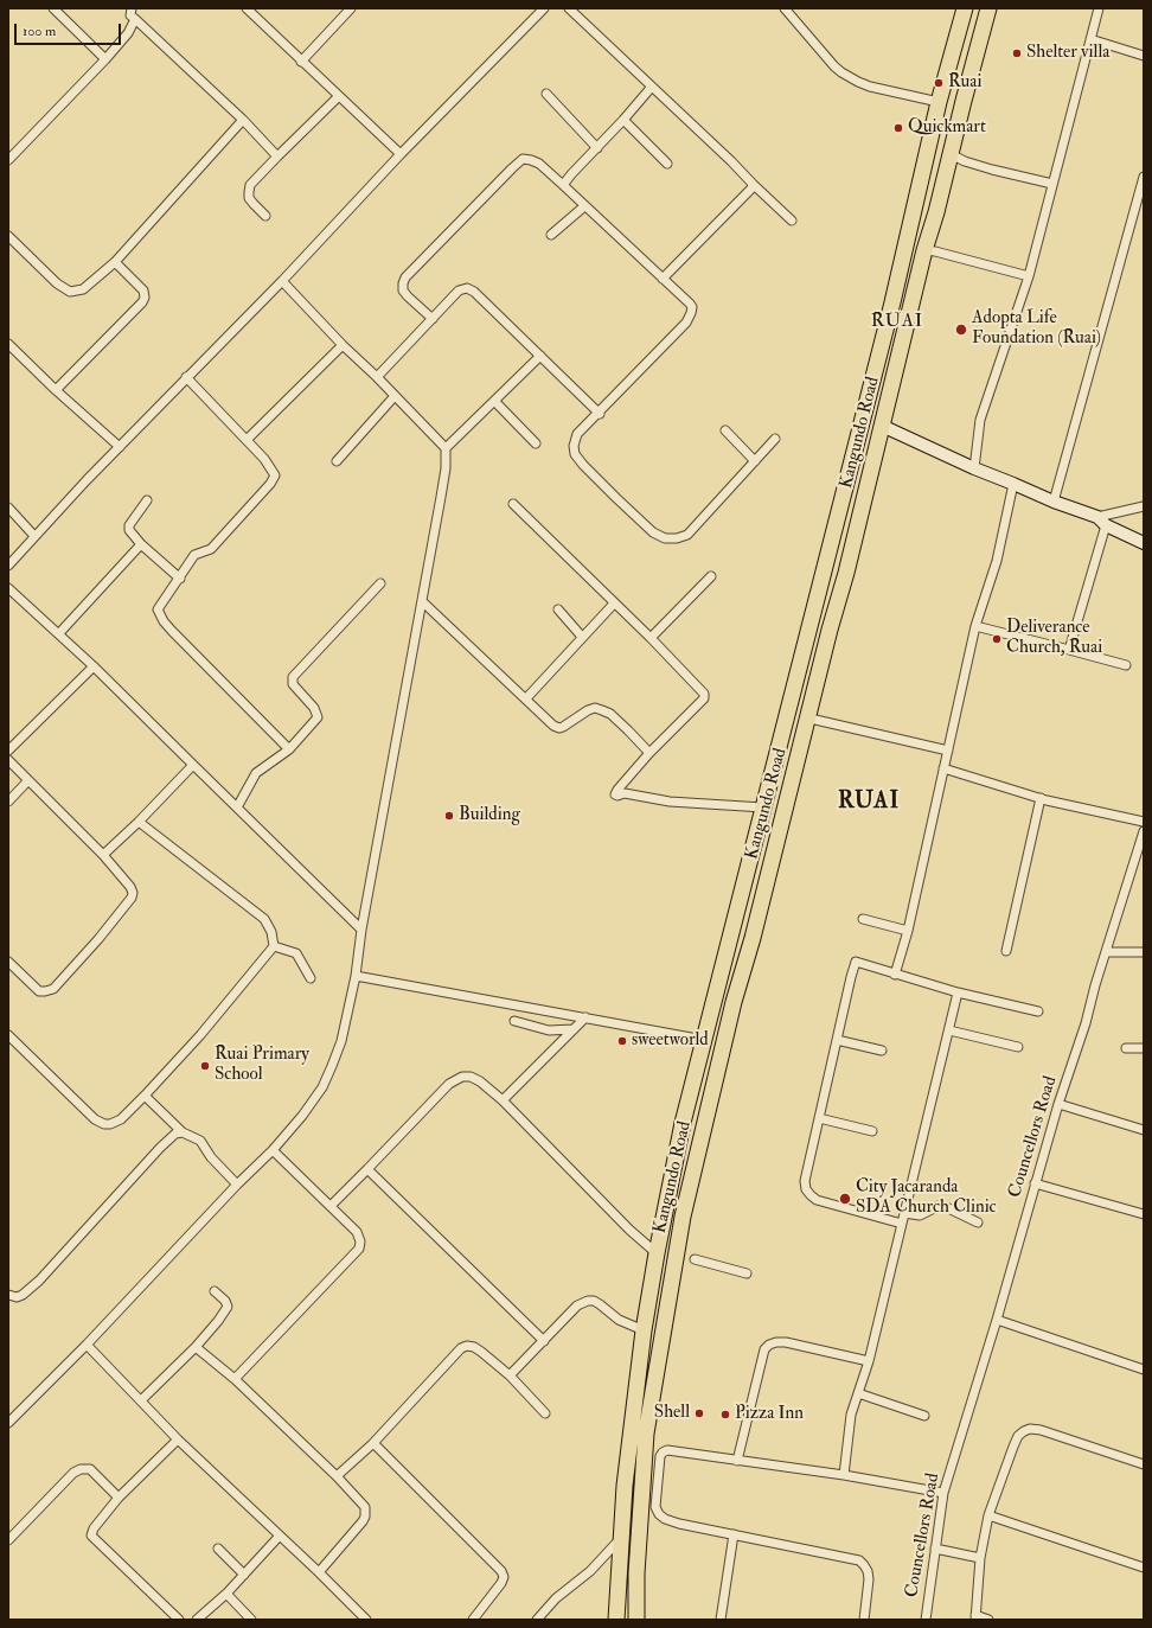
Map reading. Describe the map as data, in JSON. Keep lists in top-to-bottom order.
{
  "streets": {
    "highway": ["Kangundo Road"],
    "street": ["Councellors Road"]
  },
  "districts": ["RUAI", "RUAI"],
  "places": [
    "Shelter villa",
    "Ruai",
    "Quickmart",
    "Adopta Life Foundation (Ruai)",
    "Deliverance Church, Ruai",
    "Building",
    "sweetworld",
    "Ruai Primary School",
    "City Jacaranda SDA Church Clinic",
    "Shell",
    "Pizza Inn"
  ],
  "scale_bar": "100 m"
}
